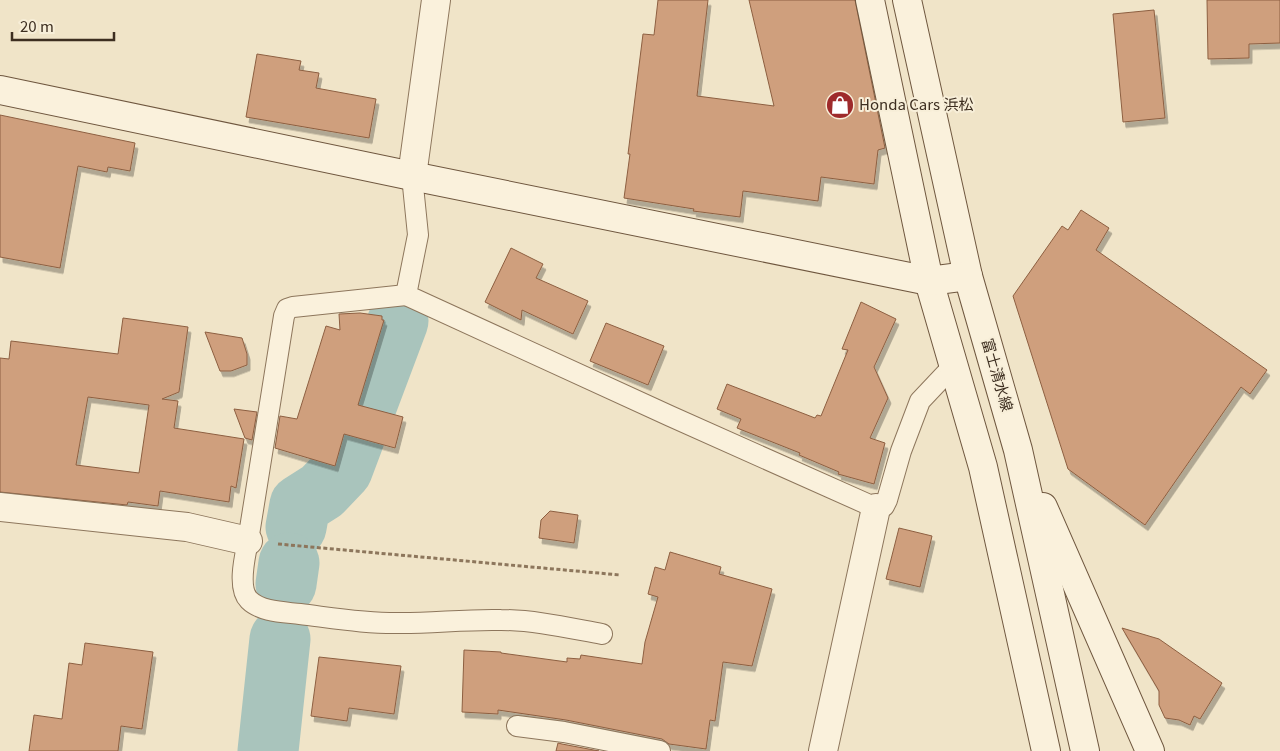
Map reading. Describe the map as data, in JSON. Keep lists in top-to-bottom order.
{
  "streets": {
    "street": ["富士清水線"]
  },
  "places": {
    "shop": ["Honda Cars 浜松"]
  },
  "scale_bar": "20 m"
}
